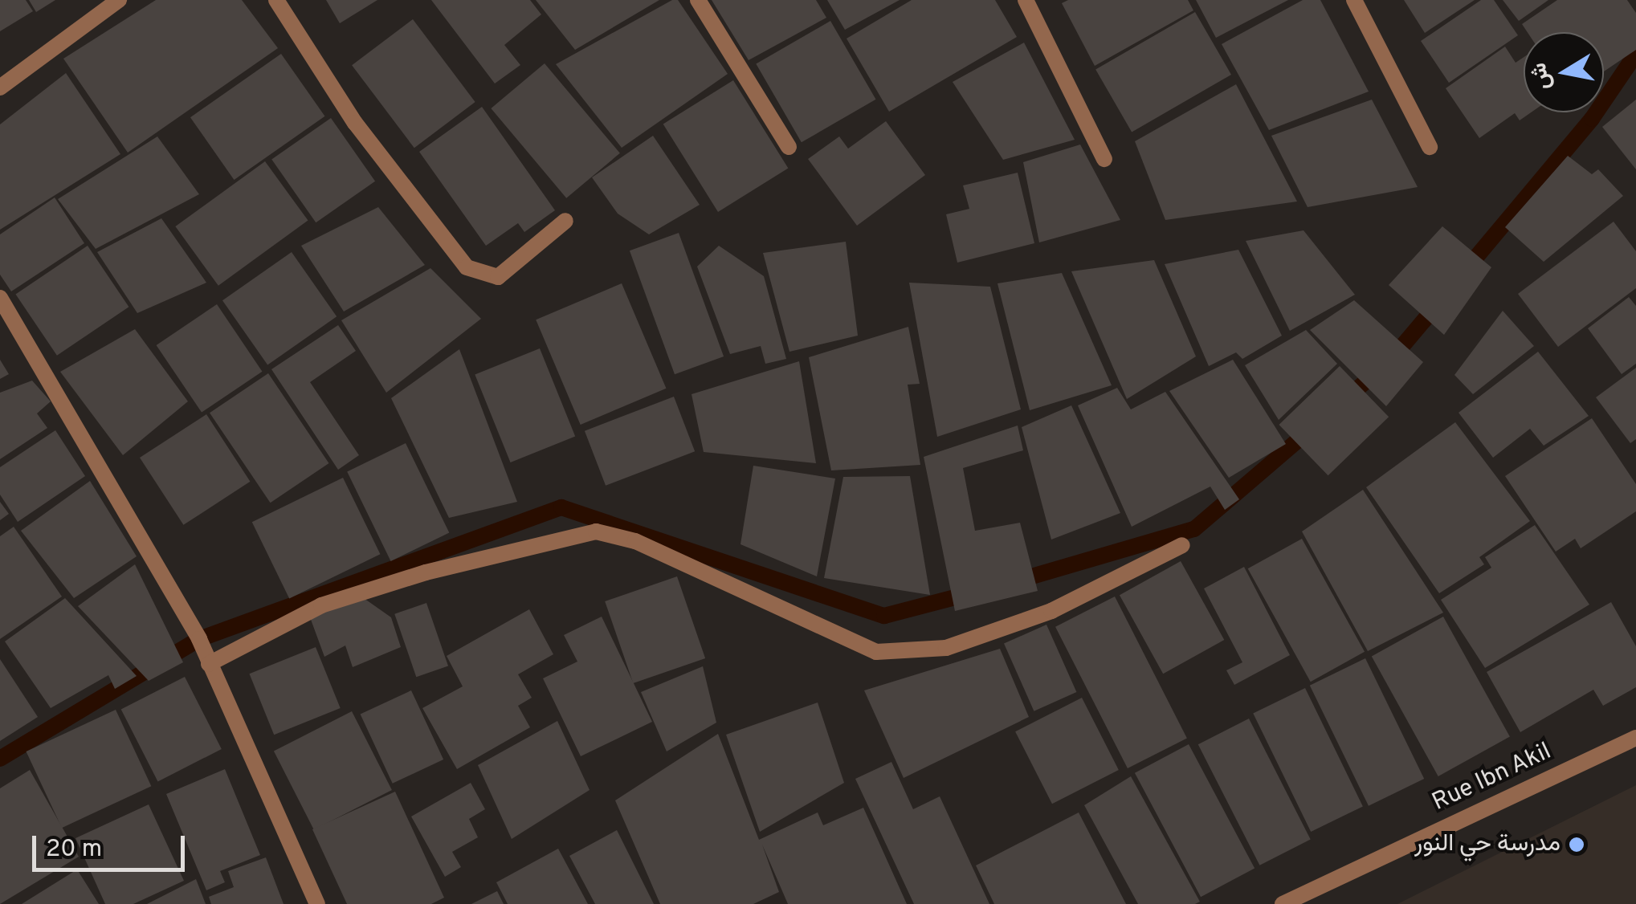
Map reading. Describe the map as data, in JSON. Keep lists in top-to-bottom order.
{
  "streets": {
    "street": ["Rue Ibn Akil"]
  },
  "places": ["مدرسة حي النور"],
  "scale_bar": "20 m",
  "north": "left"
}
